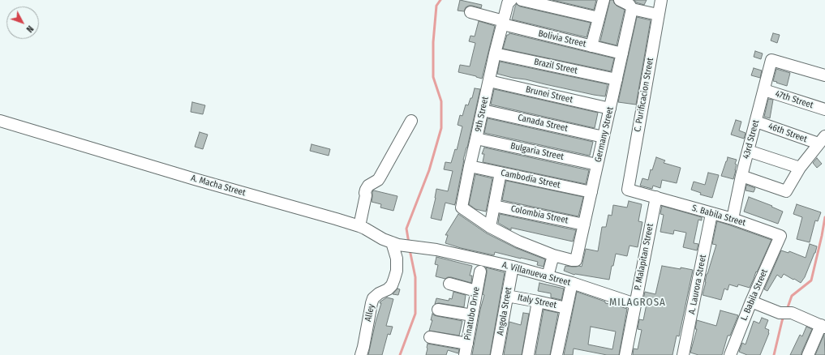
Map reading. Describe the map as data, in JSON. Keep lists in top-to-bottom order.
{
  "streets": {
    "street": [
      "Bolivia Street",
      "Brazil Street",
      "Brunei Street",
      "C. Purificacion Street",
      "47th Street",
      "9th Street",
      "Canada Street",
      "46th Street",
      "Germany Street",
      "43rd Street",
      "Bulgaria Street",
      "Cambodia Street",
      "A. Macha Street",
      "Colombia Street",
      "S. Babila Street",
      "P. Malapitan Street",
      "A. Villanueva Street",
      "A. Laurora Street",
      "L. Babila Street",
      "Italy Street",
      "Angola Street",
      "Alley",
      "Pinatubo Drive"
    ]
  },
  "crossings": [
    ["Bolivia Street", "9th Street"],
    ["Bolivia Street", "Germany Street"],
    ["Brazil Street", "9th Street"],
    ["Brazil Street", "Germany Street"],
    ["Brunei Street", "9th Street"],
    ["Brunei Street", "Germany Street"],
    ["C. Purificacion Street", "S. Babila Street"],
    ["47th Street", "43rd Street"],
    ["9th Street", "Canada Street"],
    ["9th Street", "Bulgaria Street"],
    ["9th Street", "Cambodia Street"],
    ["Canada Street", "Germany Street"],
    ["46th Street", "43rd Street"],
    ["Germany Street", "Bulgaria Street"],
    ["Germany Street", "Cambodia Street"],
    ["Germany Street", "Colombia Street"],
    ["43rd Street", "S. Babila Street"],
    ["A. Macha Street", "A. Villanueva Street"],
    ["A. Macha Street", "Alley"],
    ["S. Babila Street", "P. Malapitan Street"],
    ["S. Babila Street", "A. Laurora Street"],
    ["S. Babila Street", "L. Babila Street"],
    ["P. Malapitan Street", "A. Villanueva Street"],
    ["A. Villanueva Street", "Angola Street"],
    ["Italy Street", "Angola Street"]
  ],
  "districts": ["MILAGROSA"],
  "north": "bottom right"
}
